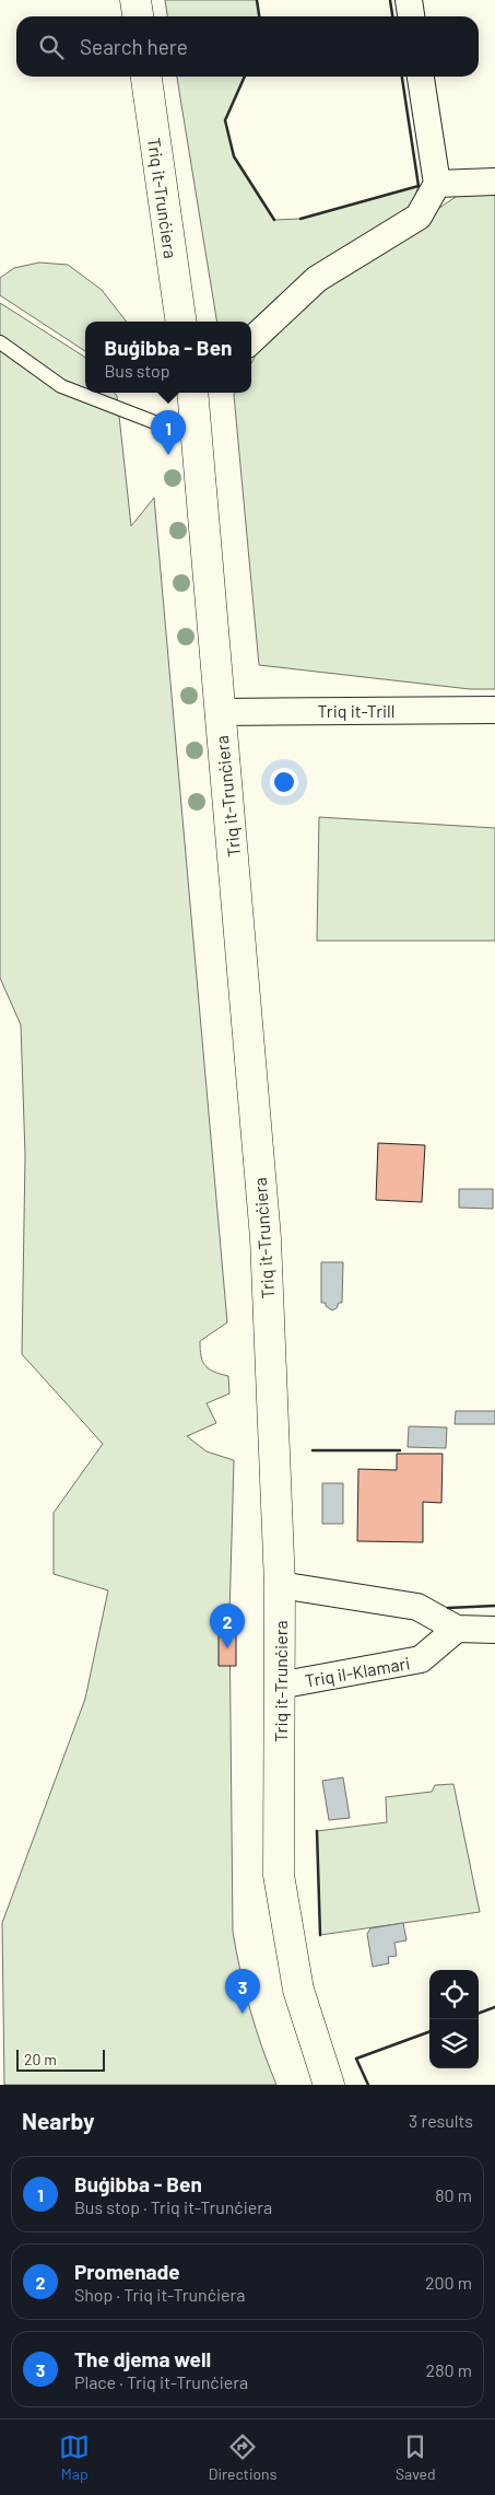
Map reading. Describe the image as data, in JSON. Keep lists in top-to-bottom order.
{
  "streets": {
    "street": ["Triq it-Trunċiera", "Triq it-Trill", "Triq il-Klamari"]
  },
  "crossings": [
    ["Triq it-Trunċiera", "Triq it-Trill"],
    ["Triq it-Trunċiera", "Triq il-Klamari"]
  ],
  "scale_bar": "20 m",
  "page": {
    "search": "Search here",
    "popup": ["Buġibba - Ben", "Bus stop"],
    "pins": ["1", "2", "3"],
    "scale": "20 m",
    "heading": ["Nearby", "3 results"],
    "list": [
      {
        "mark": "1",
        "name": "Buġibba - Ben",
        "note": "Bus stop · Triq it-Trunċiera",
        "value": "80 m"
      },
      {
        "mark": "2",
        "name": "Promenade",
        "note": "Shop · Triq it-Trunċiera",
        "value": "200 m"
      },
      {
        "mark": "3",
        "name": "The djema well",
        "note": "Place · Triq it-Trunċiera",
        "value": "280 m"
      }
    ],
    "nav": ["Map", "Directions", "Saved"]
  }
}
